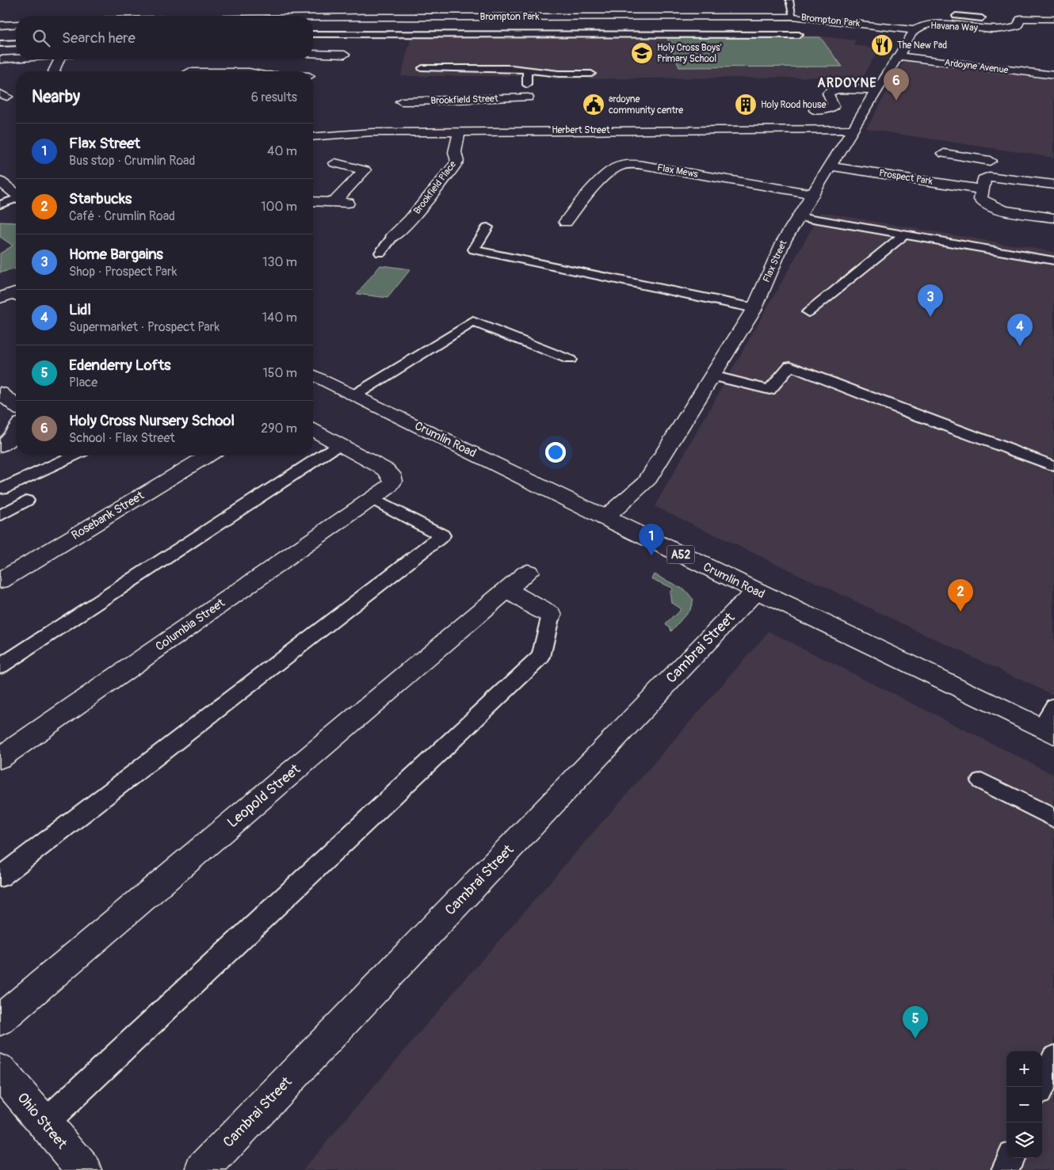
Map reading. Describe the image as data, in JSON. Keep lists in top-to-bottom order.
{
  "streets": {
    "street": [
      "Brompton Park",
      "Havana Way",
      "Ardoyne Avenue",
      "Brookfield Street",
      "Herbert Street",
      "Flax Mews",
      "Prospect Park",
      "Brookfield Place",
      "Flax Street",
      "Crumlin Road",
      "Rosebank Street",
      "A52",
      "Columbia Street",
      "Cambrai Street",
      "Leopold Street",
      "Ohio Street"
    ]
  },
  "crossings": [
    ["Brompton Park", "Havana Way"],
    ["Havana Way", "Ardoyne Avenue"],
    ["Havana Way", "Flax Street"],
    ["Ardoyne Avenue", "Flax Street"],
    ["Herbert Street", "Brookfield Place"],
    ["Herbert Street", "Flax Street"],
    ["Flax Mews", "Flax Street"],
    ["Prospect Park", "Flax Street"],
    ["Flax Street", "Crumlin Road"],
    ["Crumlin Road", "Cambrai Street"]
  ],
  "districts": ["ARDOYNE"],
  "places": {
    "restaurant": ["The New Pad"],
    "school or university": ["Holy Cross Boys' Primary School"],
    "public building": ["ardoyne community centre"],
    "building": ["Holy Rood house"]
  },
  "page": {
    "search": "Search here",
    "pins": [
      "6",
      "3",
      "4",
      "1",
      "2",
      "5"
    ],
    "heading": ["Nearby", "6 results"],
    "list": [
      {
        "mark": "1",
        "name": "Flax Street",
        "note": "Bus stop · Crumlin Road",
        "value": "40 m"
      },
      {
        "mark": "2",
        "name": "Starbucks",
        "note": "Café · Crumlin Road",
        "value": "100 m"
      },
      {
        "mark": "3",
        "name": "Home Bargains",
        "note": "Shop · Prospect Park",
        "value": "130 m"
      },
      {
        "mark": "4",
        "name": "Lidl",
        "note": "Supermarket · Prospect Park",
        "value": "140 m"
      },
      {
        "mark": "5",
        "name": "Edenderry Lofts",
        "note": "Place",
        "value": "150 m"
      },
      {
        "mark": "6",
        "name": "Holy Cross Nursery School",
        "note": "School · Flax Street",
        "value": "290 m"
      }
    ],
    "map_buttons": ["+", "−"]
  }
}
